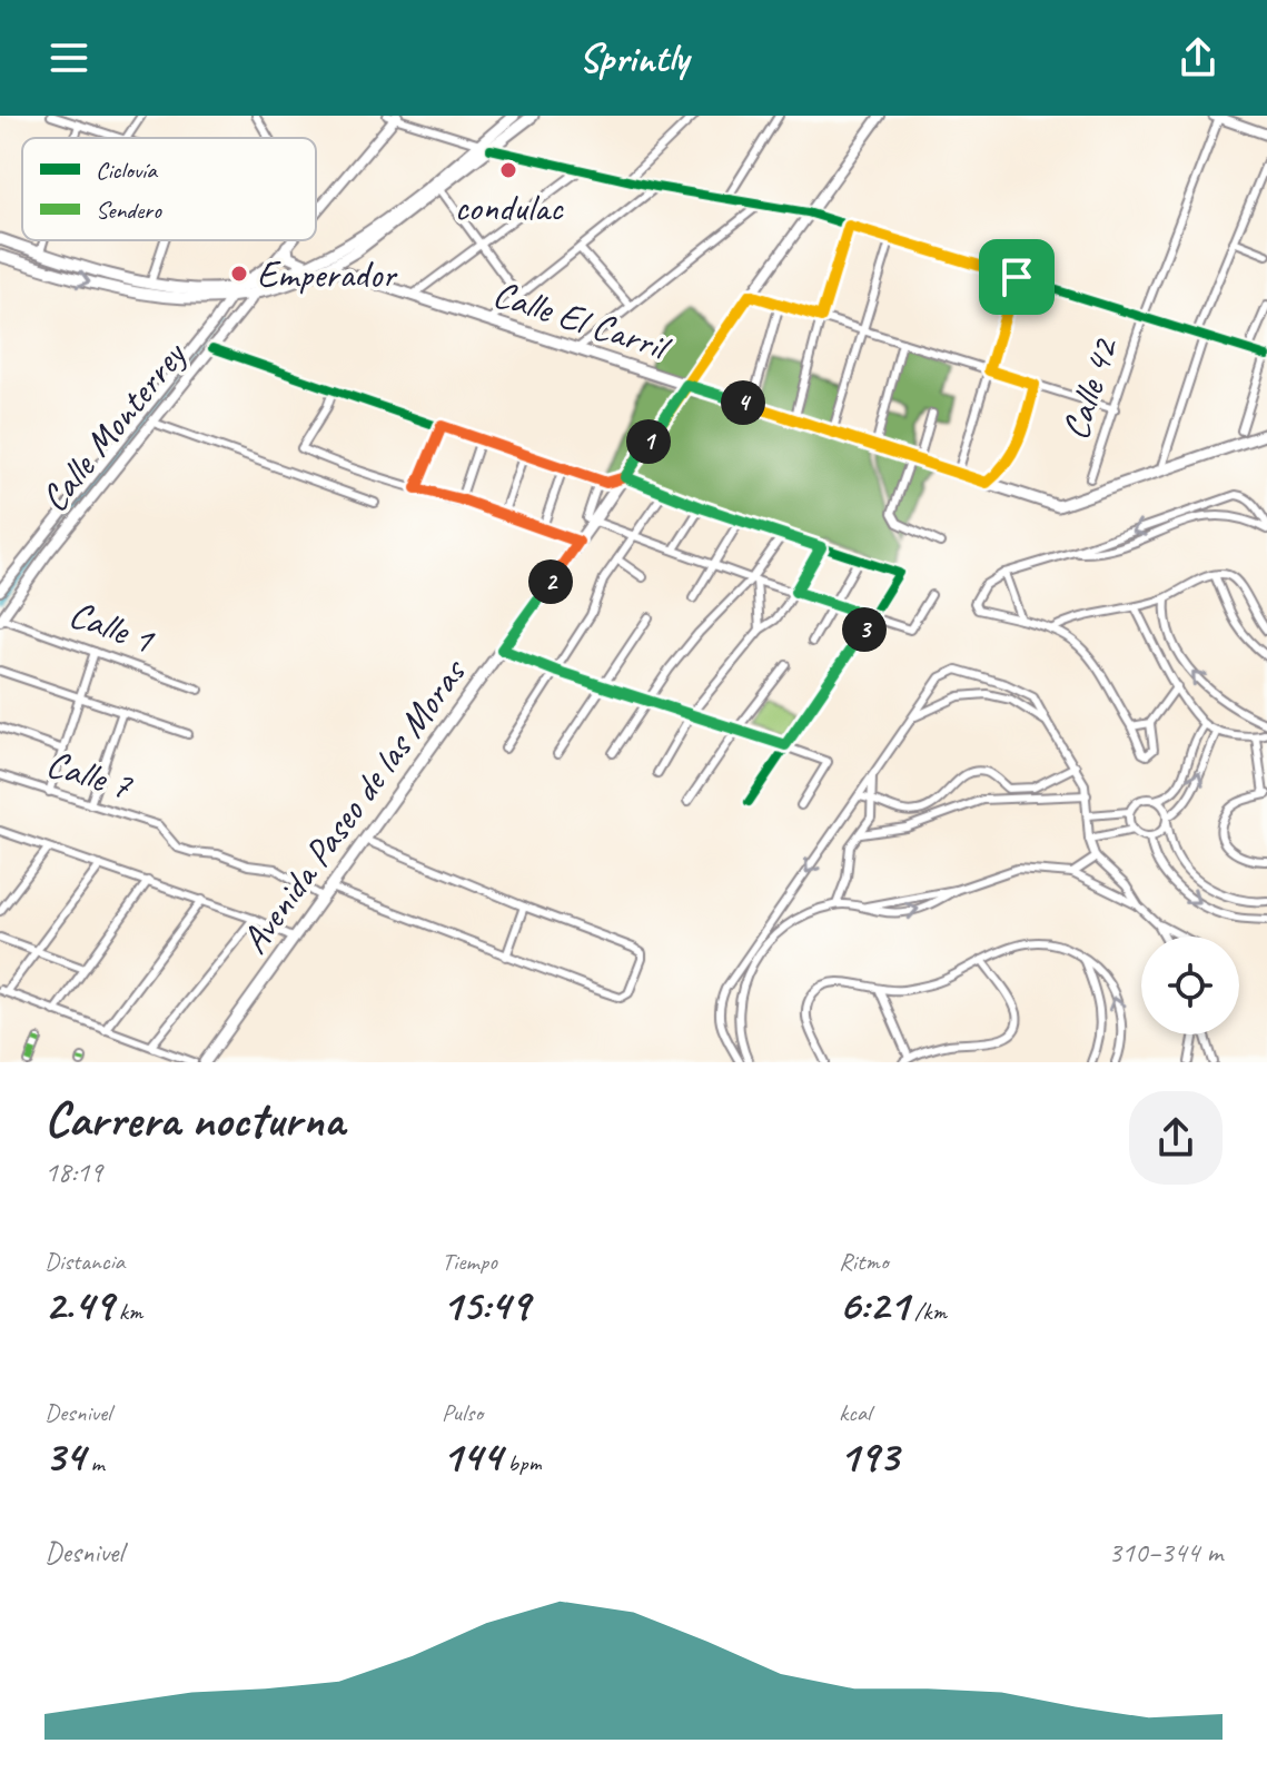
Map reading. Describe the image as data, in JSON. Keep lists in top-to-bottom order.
{
  "streets": {
    "main road": ["Calle El Carril", "Avenida Paseo de las Moras"],
    "street": [
      "Calle 42",
      "Calle Monterrey",
      "Calle 1",
      "Calle 7"
    ]
  },
  "crossings": [
    ["Calle El Carril", "Avenida Paseo de las Moras"],
    ["Calle Monterrey", "Calle 1"],
    ["Calle 7", "Avenida Paseo de las Moras"]
  ],
  "places": ["condulac", "Emperador"],
  "legend": ["Ciclovía", "Sendero"],
  "page": {
    "header": "Sprintly",
    "pins": [
      "4",
      "1",
      "2",
      "3"
    ],
    "heading": ["Carrera nocturna", "18:19"],
    "stats": [
      ["Distancia", "2.49 km"],
      ["Tiempo", "15:49"],
      ["Ritmo", "6:21 /km"],
      ["Desnivel", "34 m"],
      ["Pulso", "144 bpm"],
      ["kcal", "193"]
    ],
    "chart": ["Desnivel", "310–344 m"]
  }
}
